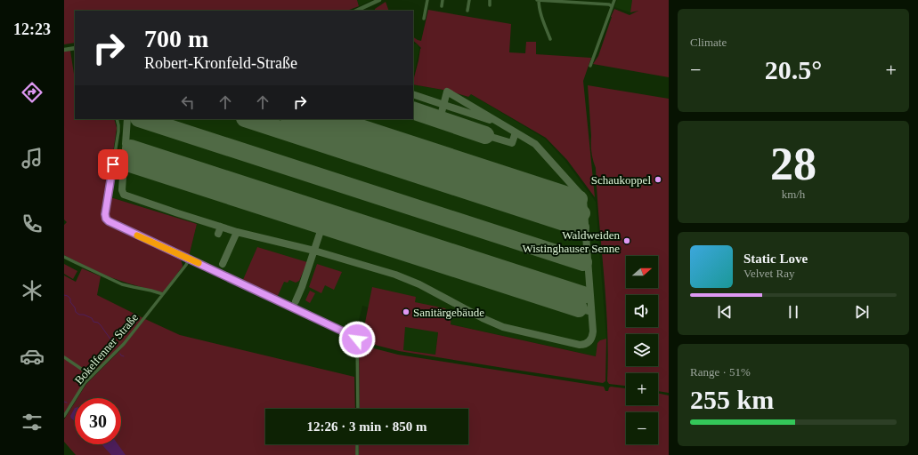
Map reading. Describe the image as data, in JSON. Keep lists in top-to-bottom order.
{
  "streets": {
    "street": ["Bokelfenner Straße"]
  },
  "places": ["Schaukoppel", "Waldweiden Wistinghauser Senne", "Sanitärgebäude"],
  "north": "right",
  "page": {
    "tabs": "12:23",
    "tile": [
      "Climate",
      ["28", "km/h"],
      ["Range · 51%", "255 km"]
    ],
    "turn": ["700 m", "Robert-Kronfeld-Straße"],
    "heat": ["−", "20.5°", "+"],
    "song": ["Static Love", "Velvet Ray"],
    "map_buttons": ["+", "−"],
    "limit": "30",
    "trip": "12:26 · 3 min · 850 m"
  }
}
